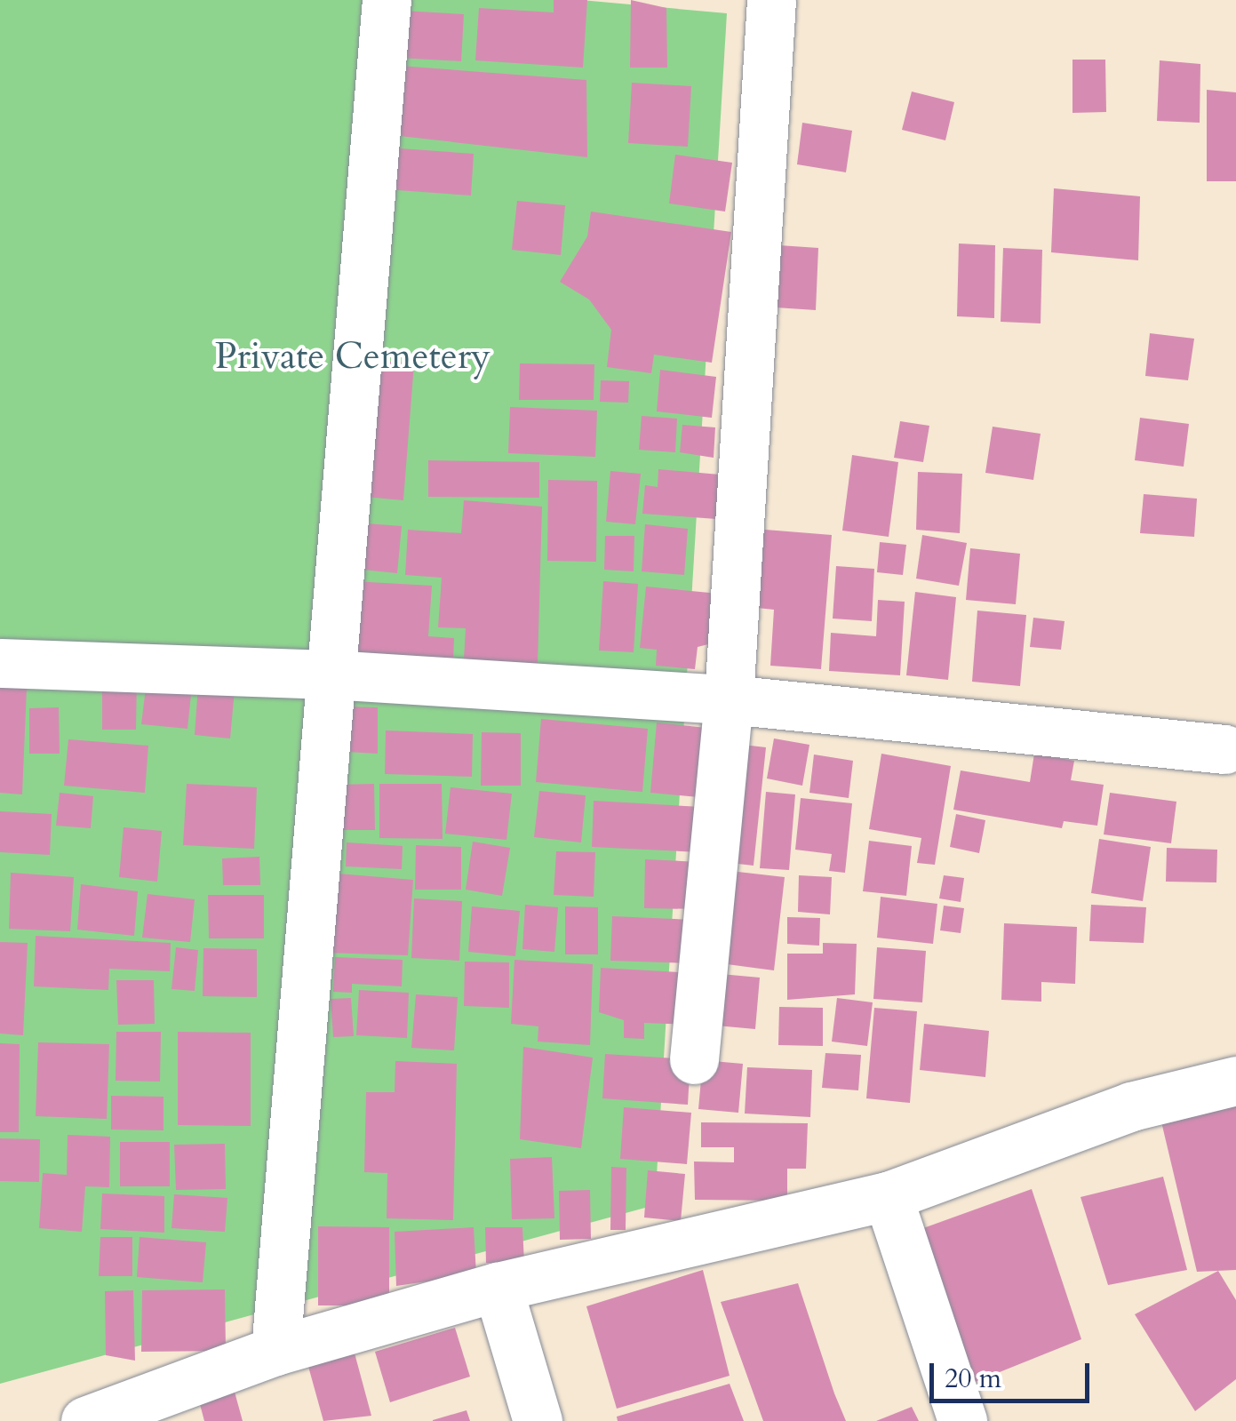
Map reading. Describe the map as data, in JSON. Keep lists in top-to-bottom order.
{
  "parks": ["Private Cemetery"],
  "scale_bar": "20 m"
}
